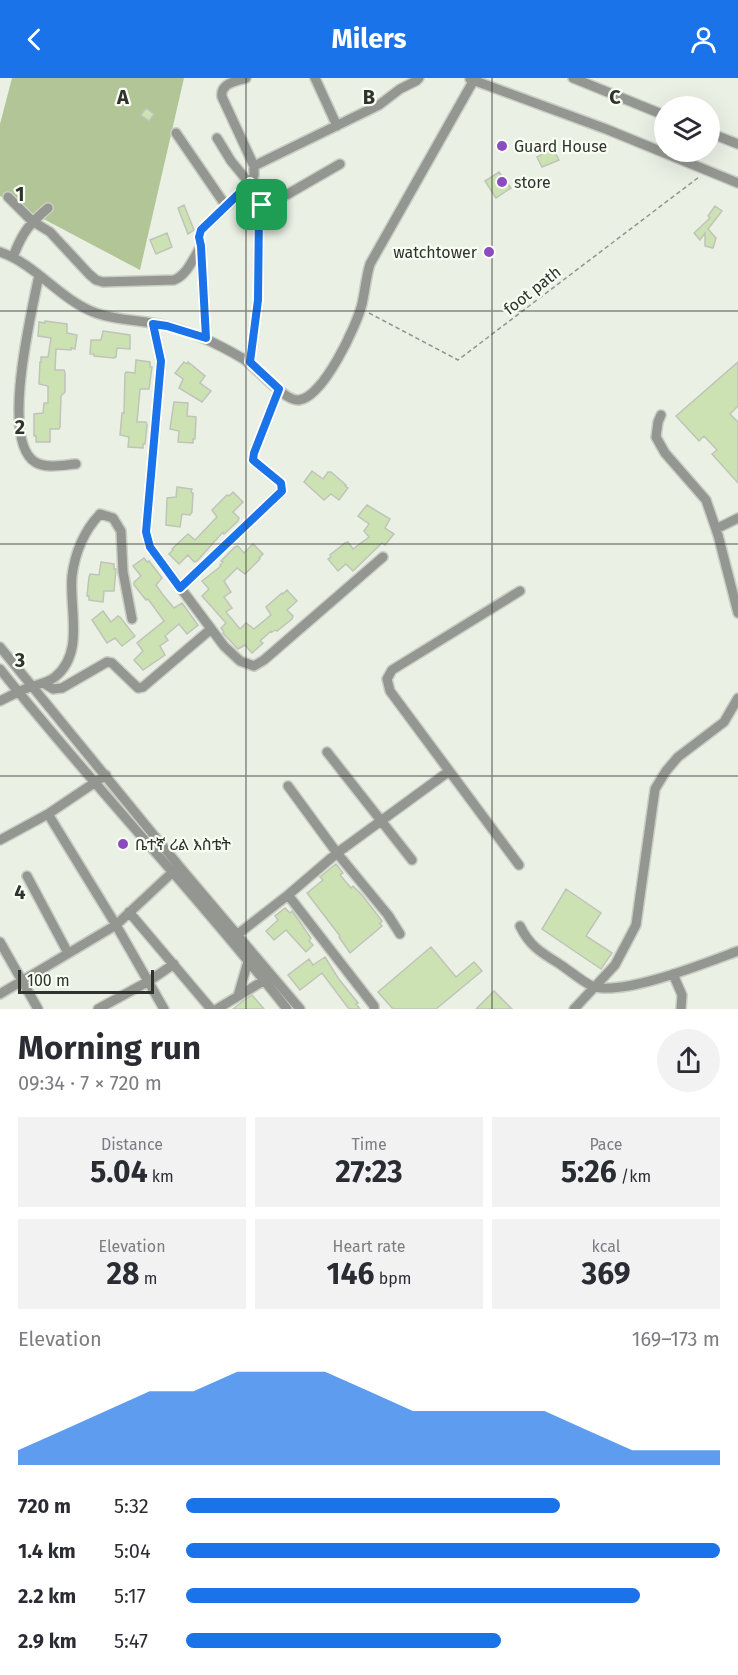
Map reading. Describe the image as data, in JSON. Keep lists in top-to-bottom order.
{
  "streets": {
    "path": ["foot path"]
  },
  "places": [
    "Guard House",
    "store",
    "watchtower",
    "ቤተኛ ሪል እስቴት"
  ],
  "scale_bar": "100 m",
  "page": {
    "header": "Milers",
    "scale": "100 m",
    "heading": ["Morning run", "09:34 · 7 × 720 m"],
    "stats": [
      ["Distance", "5.04 km"],
      ["Time", "27:23"],
      ["Pace", "5:26 /km"],
      ["Elevation", "28 m"],
      ["Heart rate", "146 bpm"],
      ["kcal", "369"]
    ],
    "chart": ["Elevation", "169–173 m"],
    "list": [
      {
        "name": "720 m",
        "note": "5:32"
      },
      {
        "name": "1.4 km",
        "note": "5:04"
      },
      {
        "name": "2.2 km",
        "note": "5:17"
      },
      {
        "name": "2.9 km",
        "note": "5:47"
      }
    ]
  },
  "grid": {
    "columns": ["A", "B", "C"],
    "rows": [
      "1",
      "2",
      "3",
      "4"
    ]
  }
}
